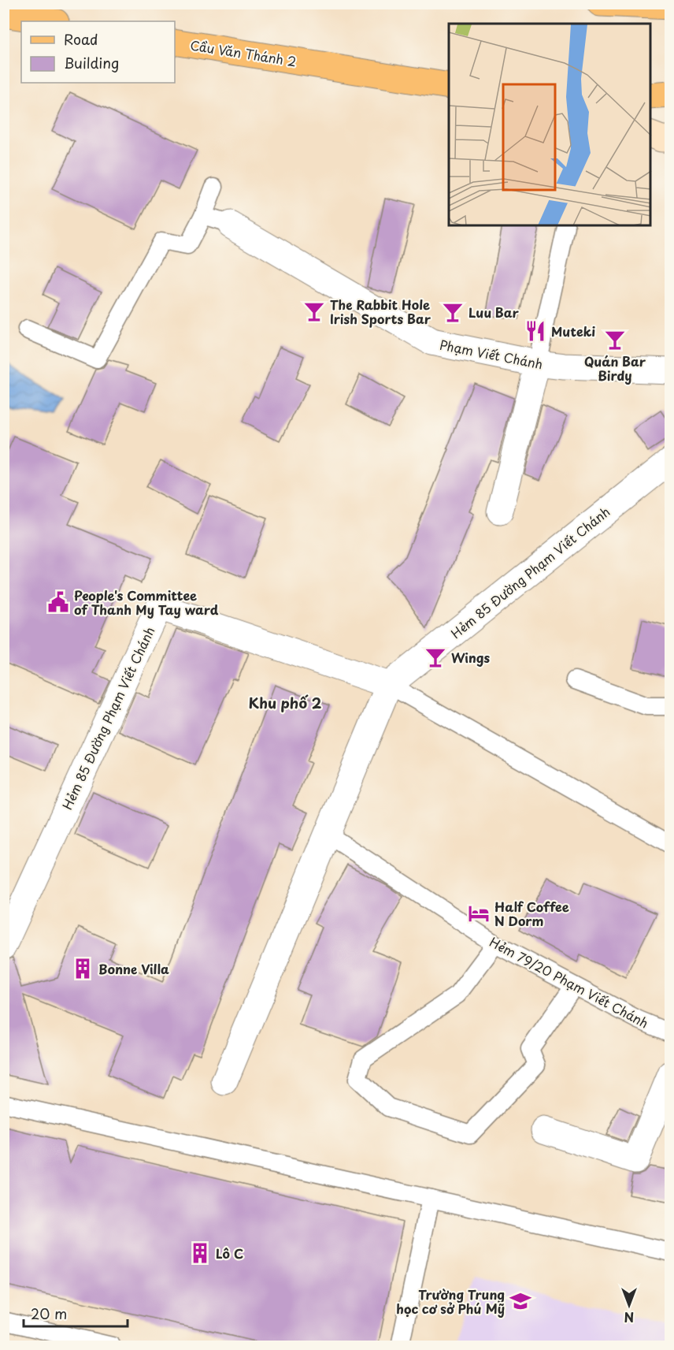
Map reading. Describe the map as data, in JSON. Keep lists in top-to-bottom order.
{
  "streets": {
    "main road": ["Cầu Văn Thánh 2"],
    "street": ["Phạm Viết Chánh", "Hẻm 85 Đường Phạm Viết Chánh"],
    "lane": ["Hẻm 79/20 Phạm Viết Chánh"]
  },
  "crossings": [
    ["Hẻm 85 Đường Phạm Viết Chánh", "Hẻm 79/20 Phạm Viết Chánh"]
  ],
  "districts": ["Khu phố 2"],
  "places": {
    "bar": [
      "The Rabbit Hole Irish Sports Bar",
      "Luu Bar",
      "Quán Bar Birdy",
      "Wings"
    ],
    "restaurant": ["Muteki"],
    "public building": ["People's Committee of Thanh My Tay ward"],
    "hotel": ["Half Coffee N Dorm"],
    "building": ["Bonne Villa", "Lô C"],
    "school or university": ["Trường Trung học cơ sở Phú Mỹ"]
  },
  "legend": ["Road", "Building"],
  "scale_bar": "20 m",
  "north": "bottom"
}
